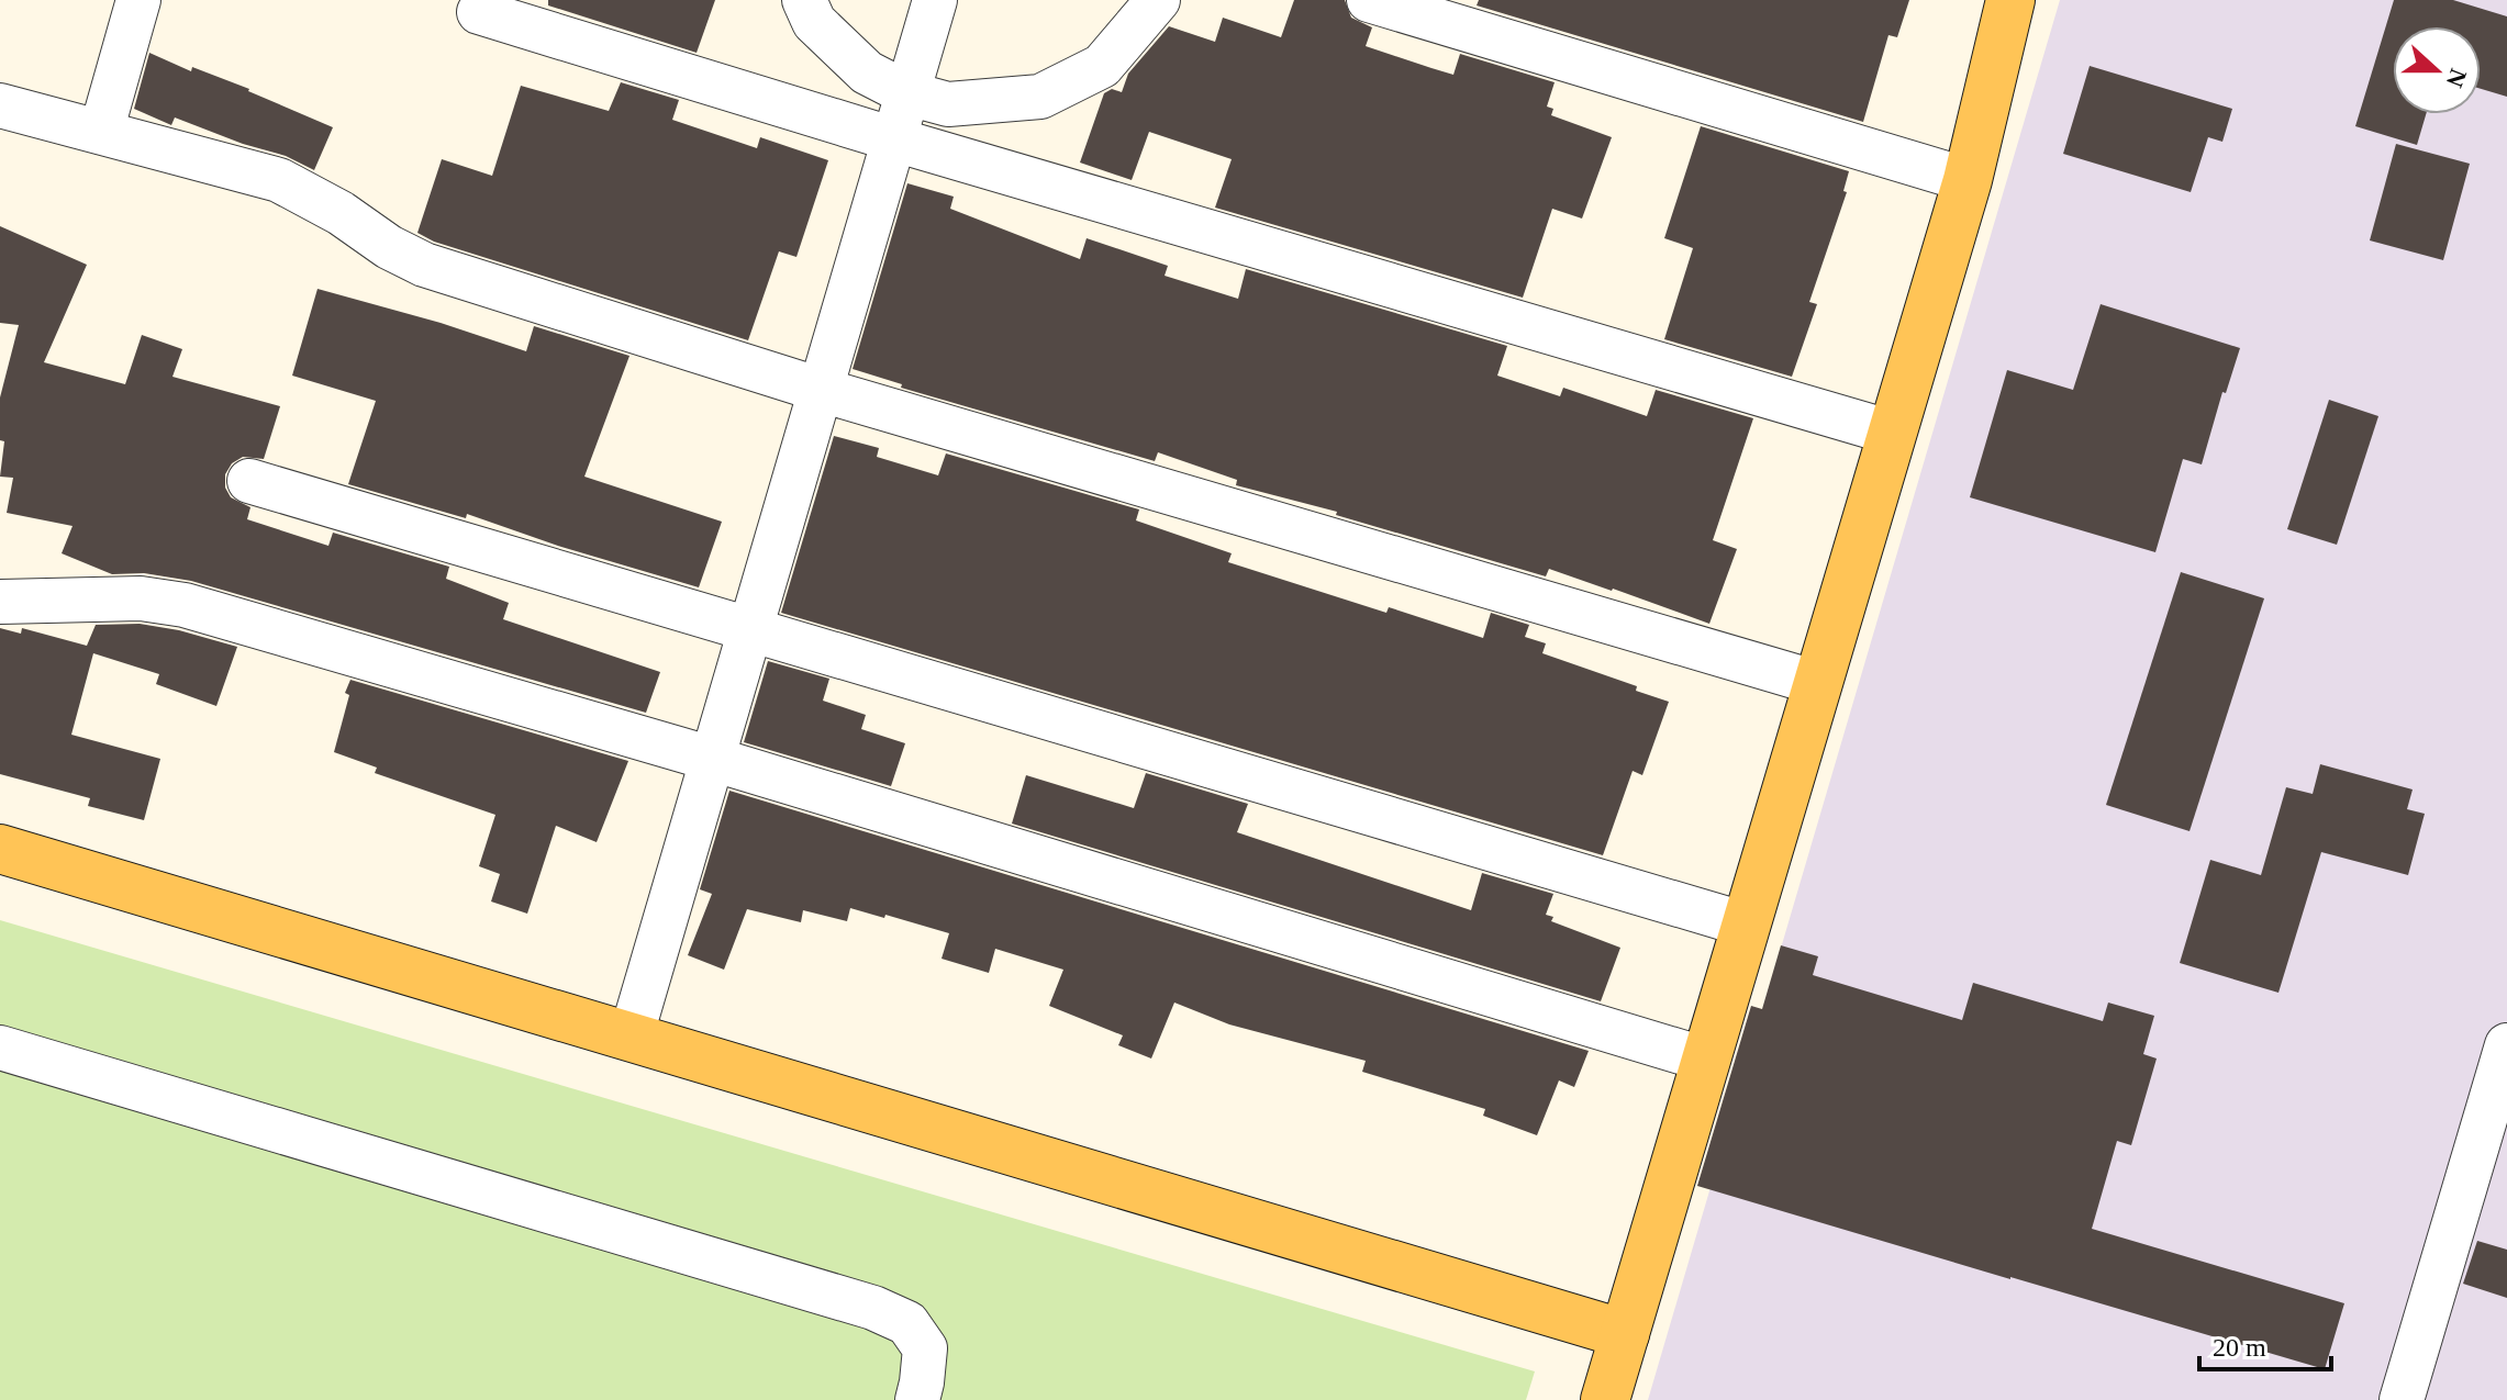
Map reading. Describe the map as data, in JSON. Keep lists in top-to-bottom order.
{
  "scale_bar": "20 m",
  "north": "right"
}
